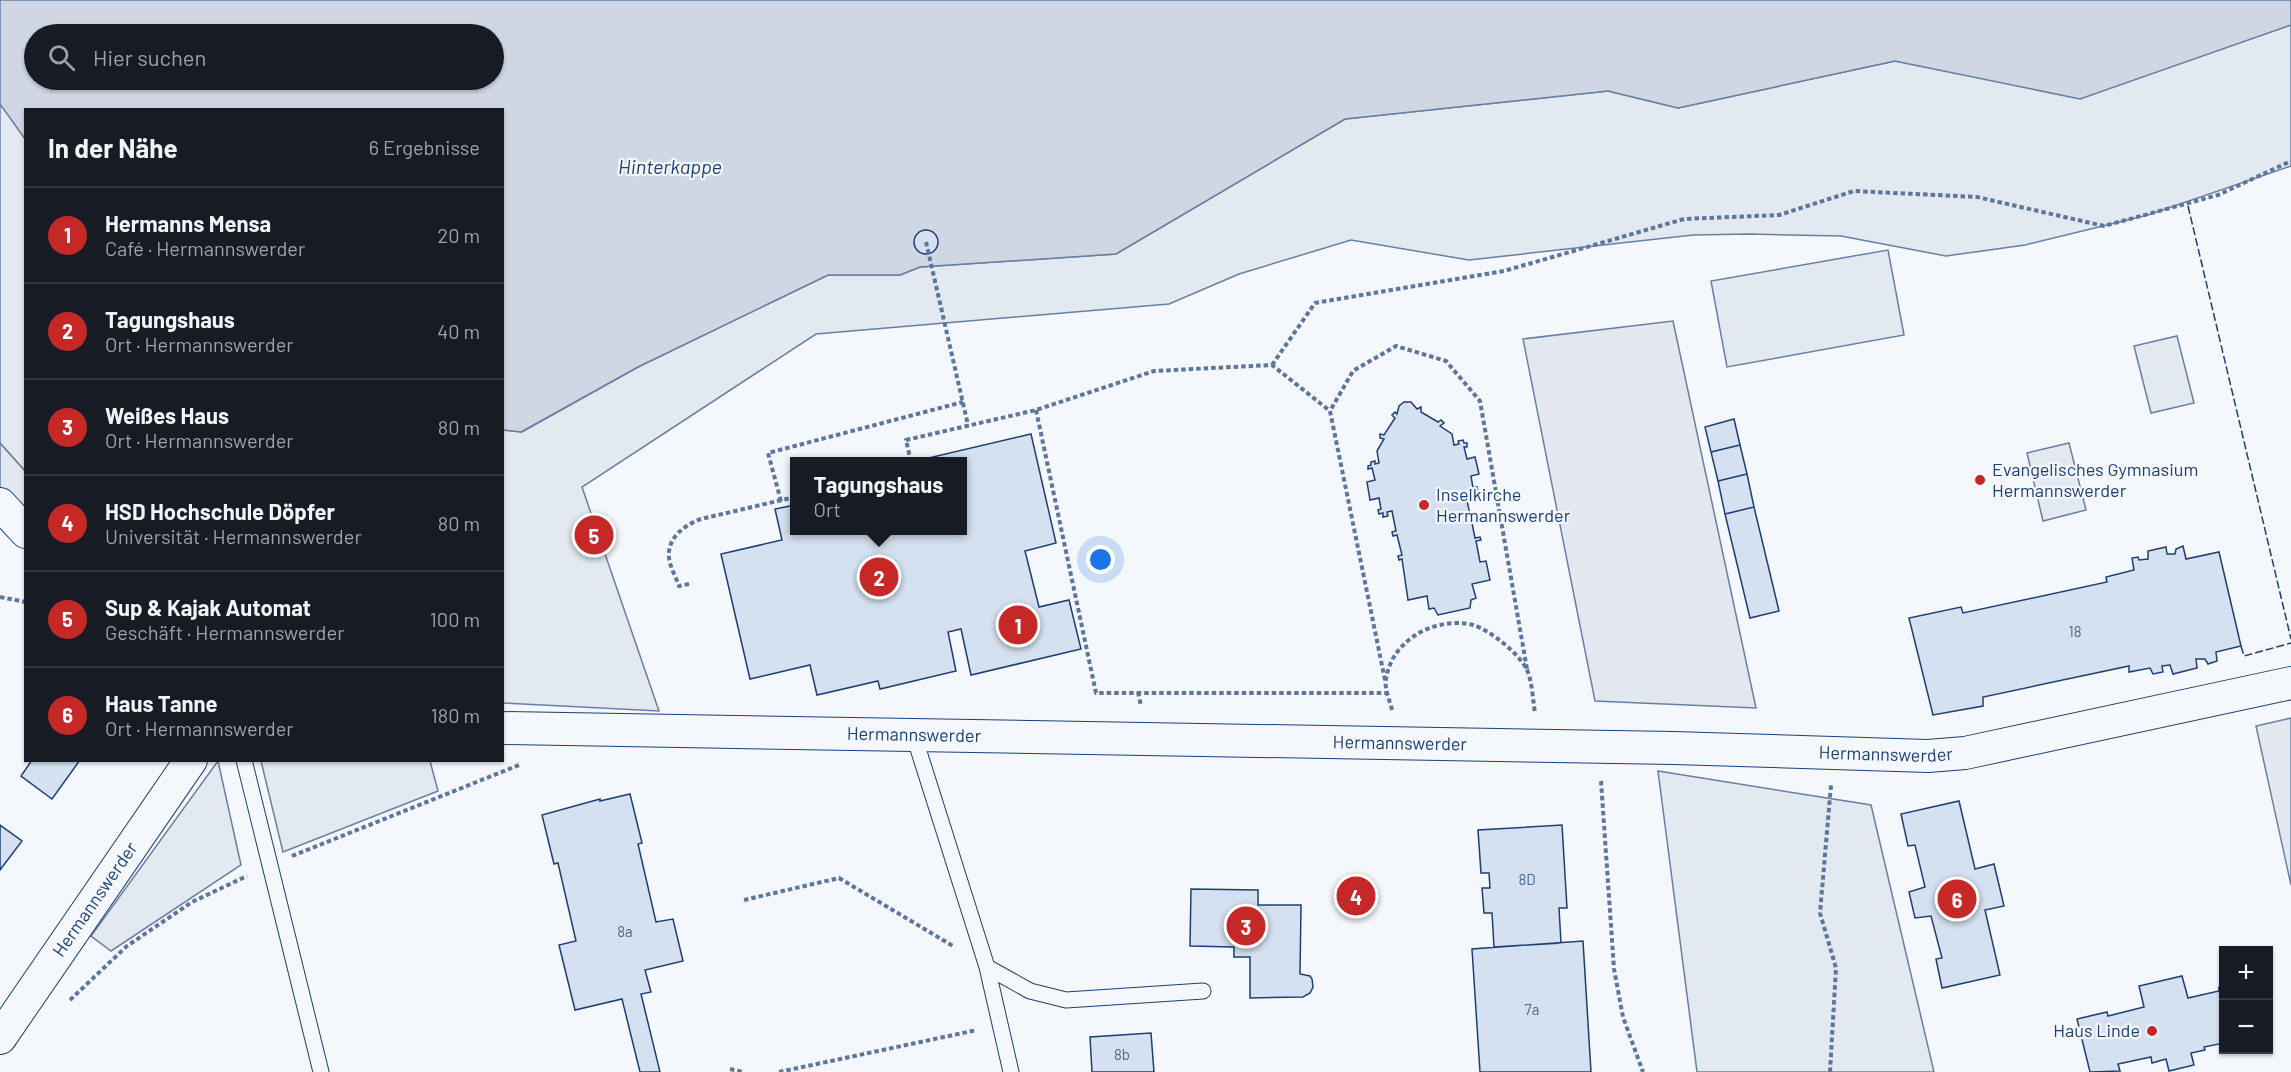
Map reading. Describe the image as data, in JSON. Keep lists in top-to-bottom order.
{
  "streets": {
    "street": ["Hermannswerder"]
  },
  "water": ["Hinterkappe"],
  "places": ["Evangelisches Gymnasium Hermannswerder", "Inselkirche Hermannswerder", "Haus Linde"],
  "house_numbers": [
    "18",
    "8D",
    "8a",
    "7a",
    "8b"
  ],
  "page": {
    "search": "Hier suchen",
    "heading": ["In der Nähe", "6 Ergebnisse"],
    "list": [
      {
        "mark": "1",
        "name": "Hermanns Mensa",
        "note": "Café · Hermannswerder",
        "value": "20 m"
      },
      {
        "mark": "2",
        "name": "Tagungshaus",
        "note": "Ort · Hermannswerder",
        "value": "40 m"
      },
      {
        "mark": "3",
        "name": "Weißes Haus",
        "note": "Ort · Hermannswerder",
        "value": "80 m"
      },
      {
        "mark": "4",
        "name": "HSD Hochschule Döpfer",
        "note": "Universität · Hermannswerder",
        "value": "80 m"
      },
      {
        "mark": "5",
        "name": "Sup & Kajak Automat",
        "note": "Geschäft · Hermannswerder",
        "value": "100 m"
      },
      {
        "mark": "6",
        "name": "Haus Tanne",
        "note": "Ort · Hermannswerder",
        "value": "180 m"
      }
    ],
    "popup": ["Tagungshaus", "Ort"],
    "pins": [
      "5",
      "2",
      "1",
      "4",
      "6",
      "3"
    ],
    "map_buttons": ["+", "−"]
  }
}
